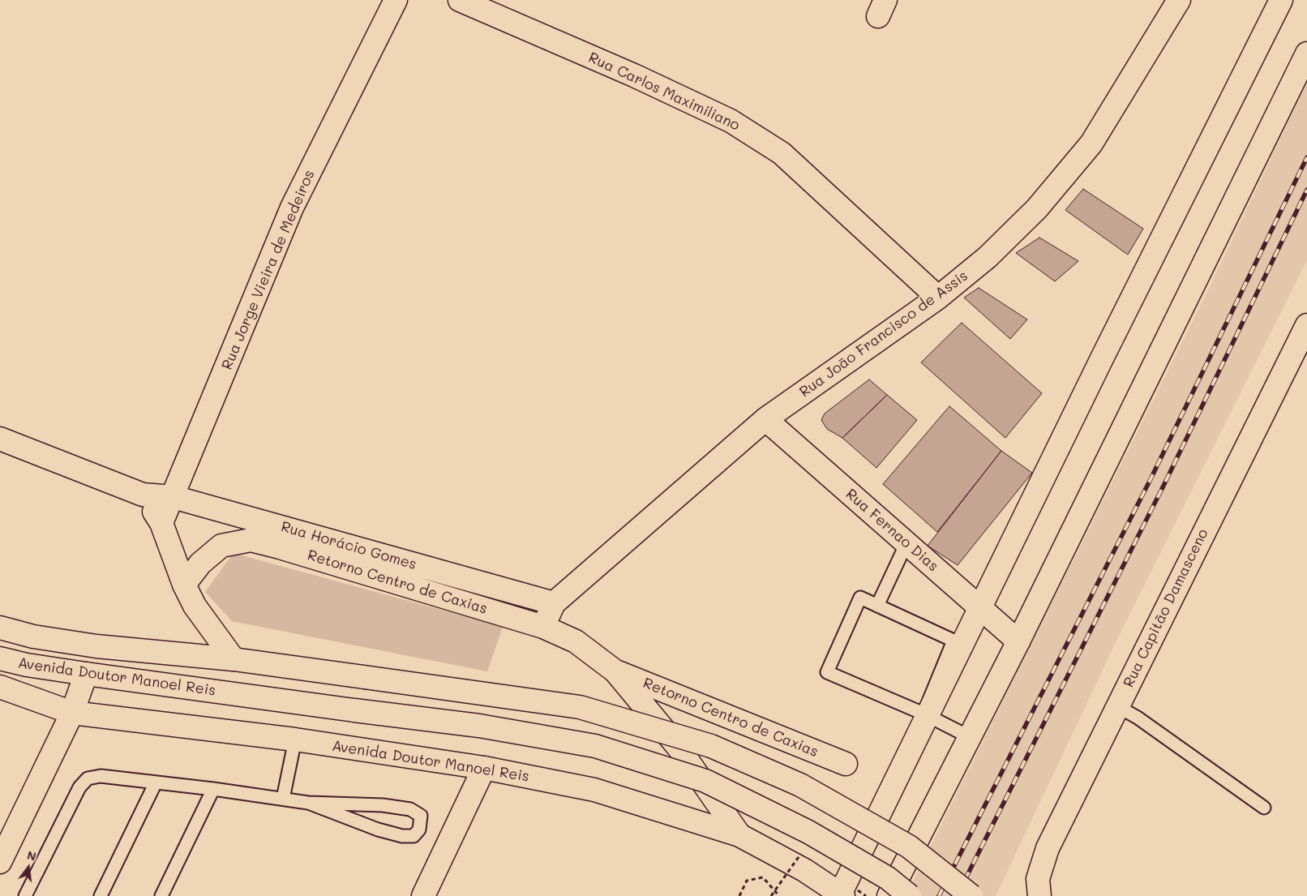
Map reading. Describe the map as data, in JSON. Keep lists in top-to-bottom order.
{
  "streets": {
    "street": [
      "Rua Carlos Maximiliano",
      "Rua Jorge Vieira de Medeiros",
      "Rua Joāo Francisco de Assis",
      "Rua Fernao Dias",
      "Rua Horácio Gomes",
      "Retorno Centro de Caxias",
      "Rua Capitão Damasceno",
      "Avenida Doutor Manoel Reis"
    ]
  },
  "crossings": [
    ["Rua Carlos Maximiliano", "Rua Joāo Francisco de Assis"],
    ["Rua Jorge Vieira de Medeiros", "Rua Horácio Gomes"],
    ["Rua Joāo Francisco de Assis", "Rua Fernao Dias"],
    ["Rua Joāo Francisco de Assis", "Rua Horácio Gomes"],
    ["Rua Joāo Francisco de Assis", "Retorno Centro de Caxias"],
    ["Retorno Centro de Caxias", "Avenida Doutor Manoel Reis"]
  ],
  "north": "top"
}
